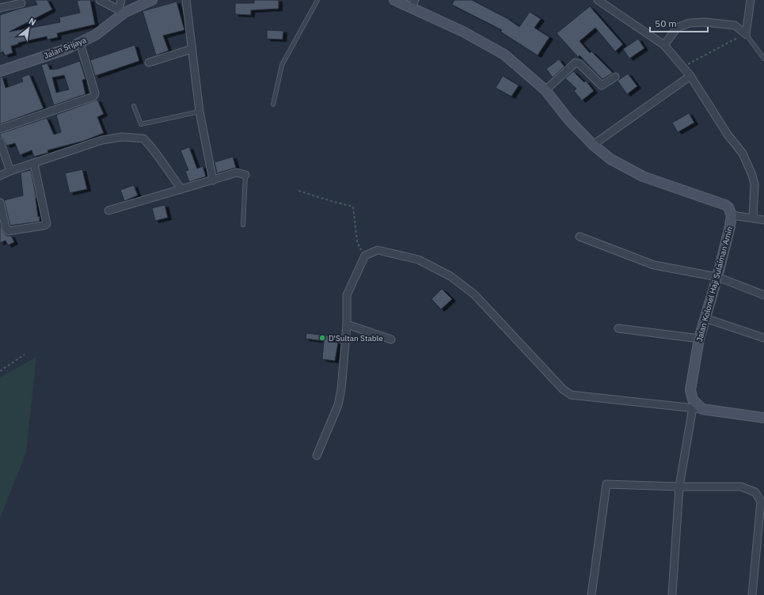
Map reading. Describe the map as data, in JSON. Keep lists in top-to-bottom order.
{
  "streets": {
    "street": ["Jalan Srijaya", "Jalan Kolonel Haji Sulaiman Amin"]
  },
  "places": ["D'Sultan Stable"],
  "scale_bar": "50 m",
  "north": "top right"
}
